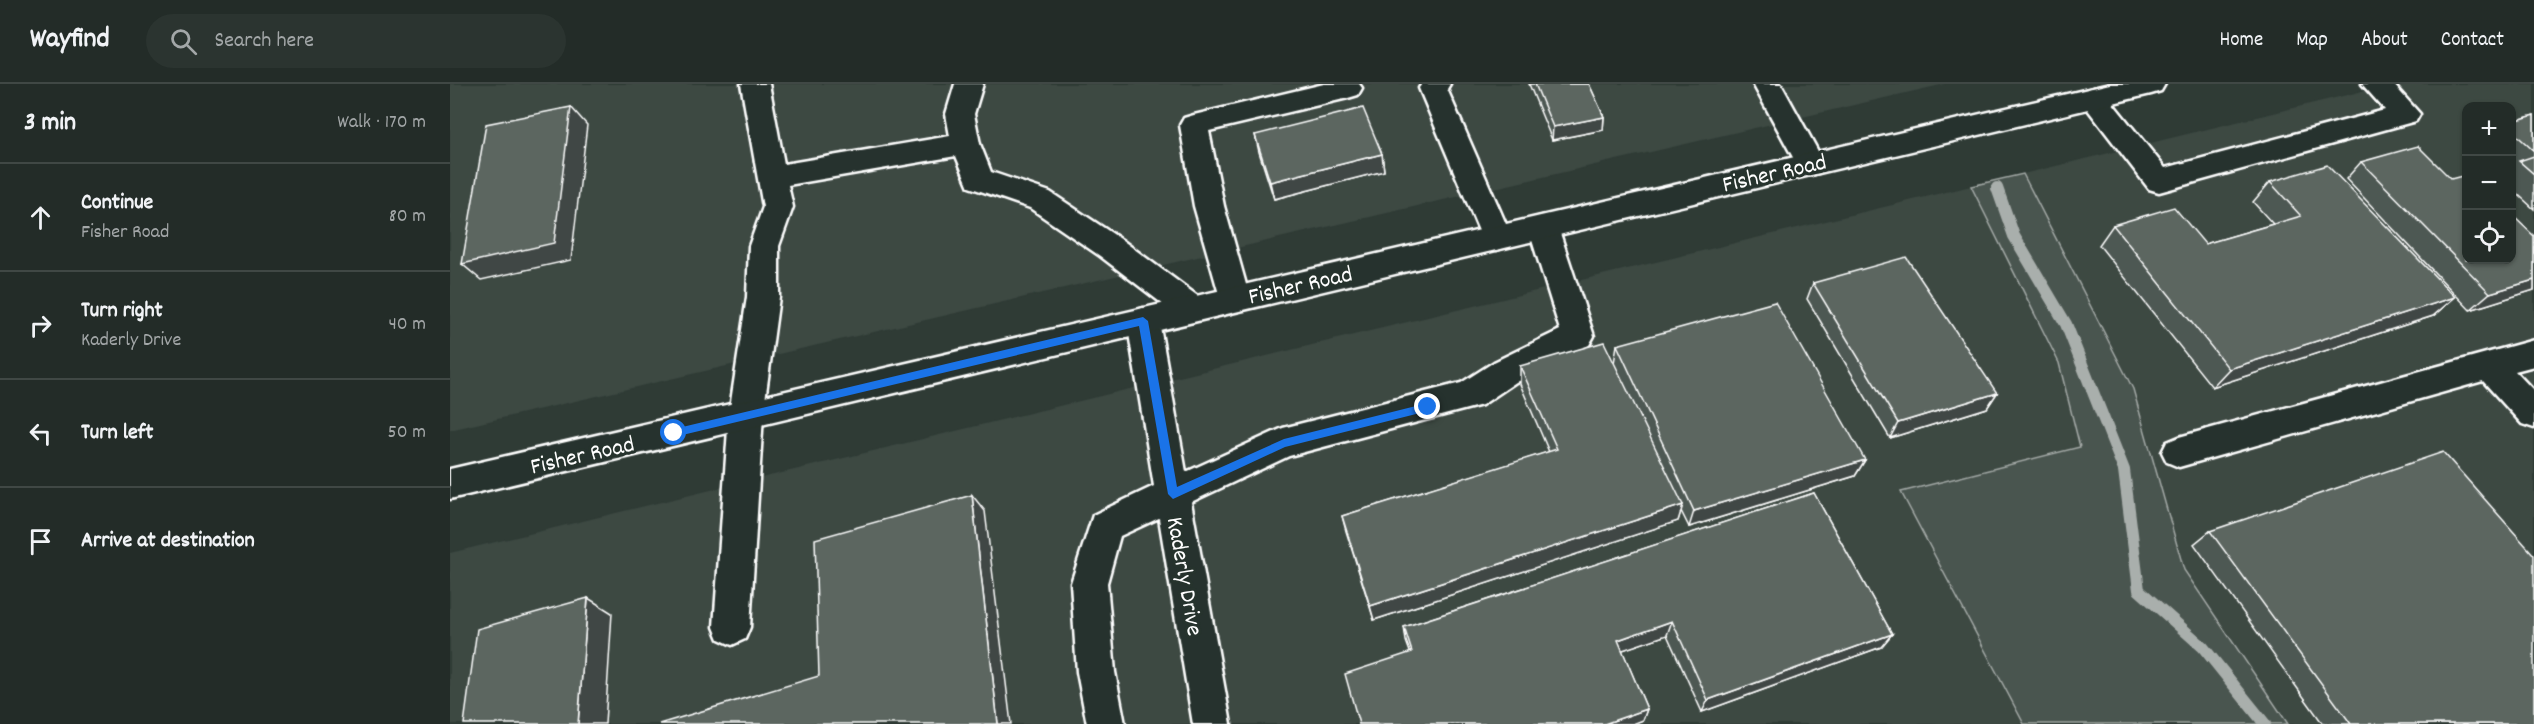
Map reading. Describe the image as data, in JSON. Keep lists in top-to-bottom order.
{
  "streets": {
    "main road": ["Fisher Road", "Kaderly Drive"]
  },
  "crossings": [
    ["Fisher Road", "Kaderly Drive"]
  ],
  "page": {
    "header": "Wayfind",
    "search": "Search here",
    "nav": [
      "Home",
      "Map",
      "About",
      "Contact"
    ],
    "heading": ["3 min", "Walk · 170 m"],
    "map_buttons": ["+", "−"],
    "list": [
      ["Continue", "Fisher Road", "80 m"],
      ["Turn right", "Kaderly Drive", "40 m"],
      ["Turn left", "50 m"],
      "Arrive at destination"
    ]
  }
}
